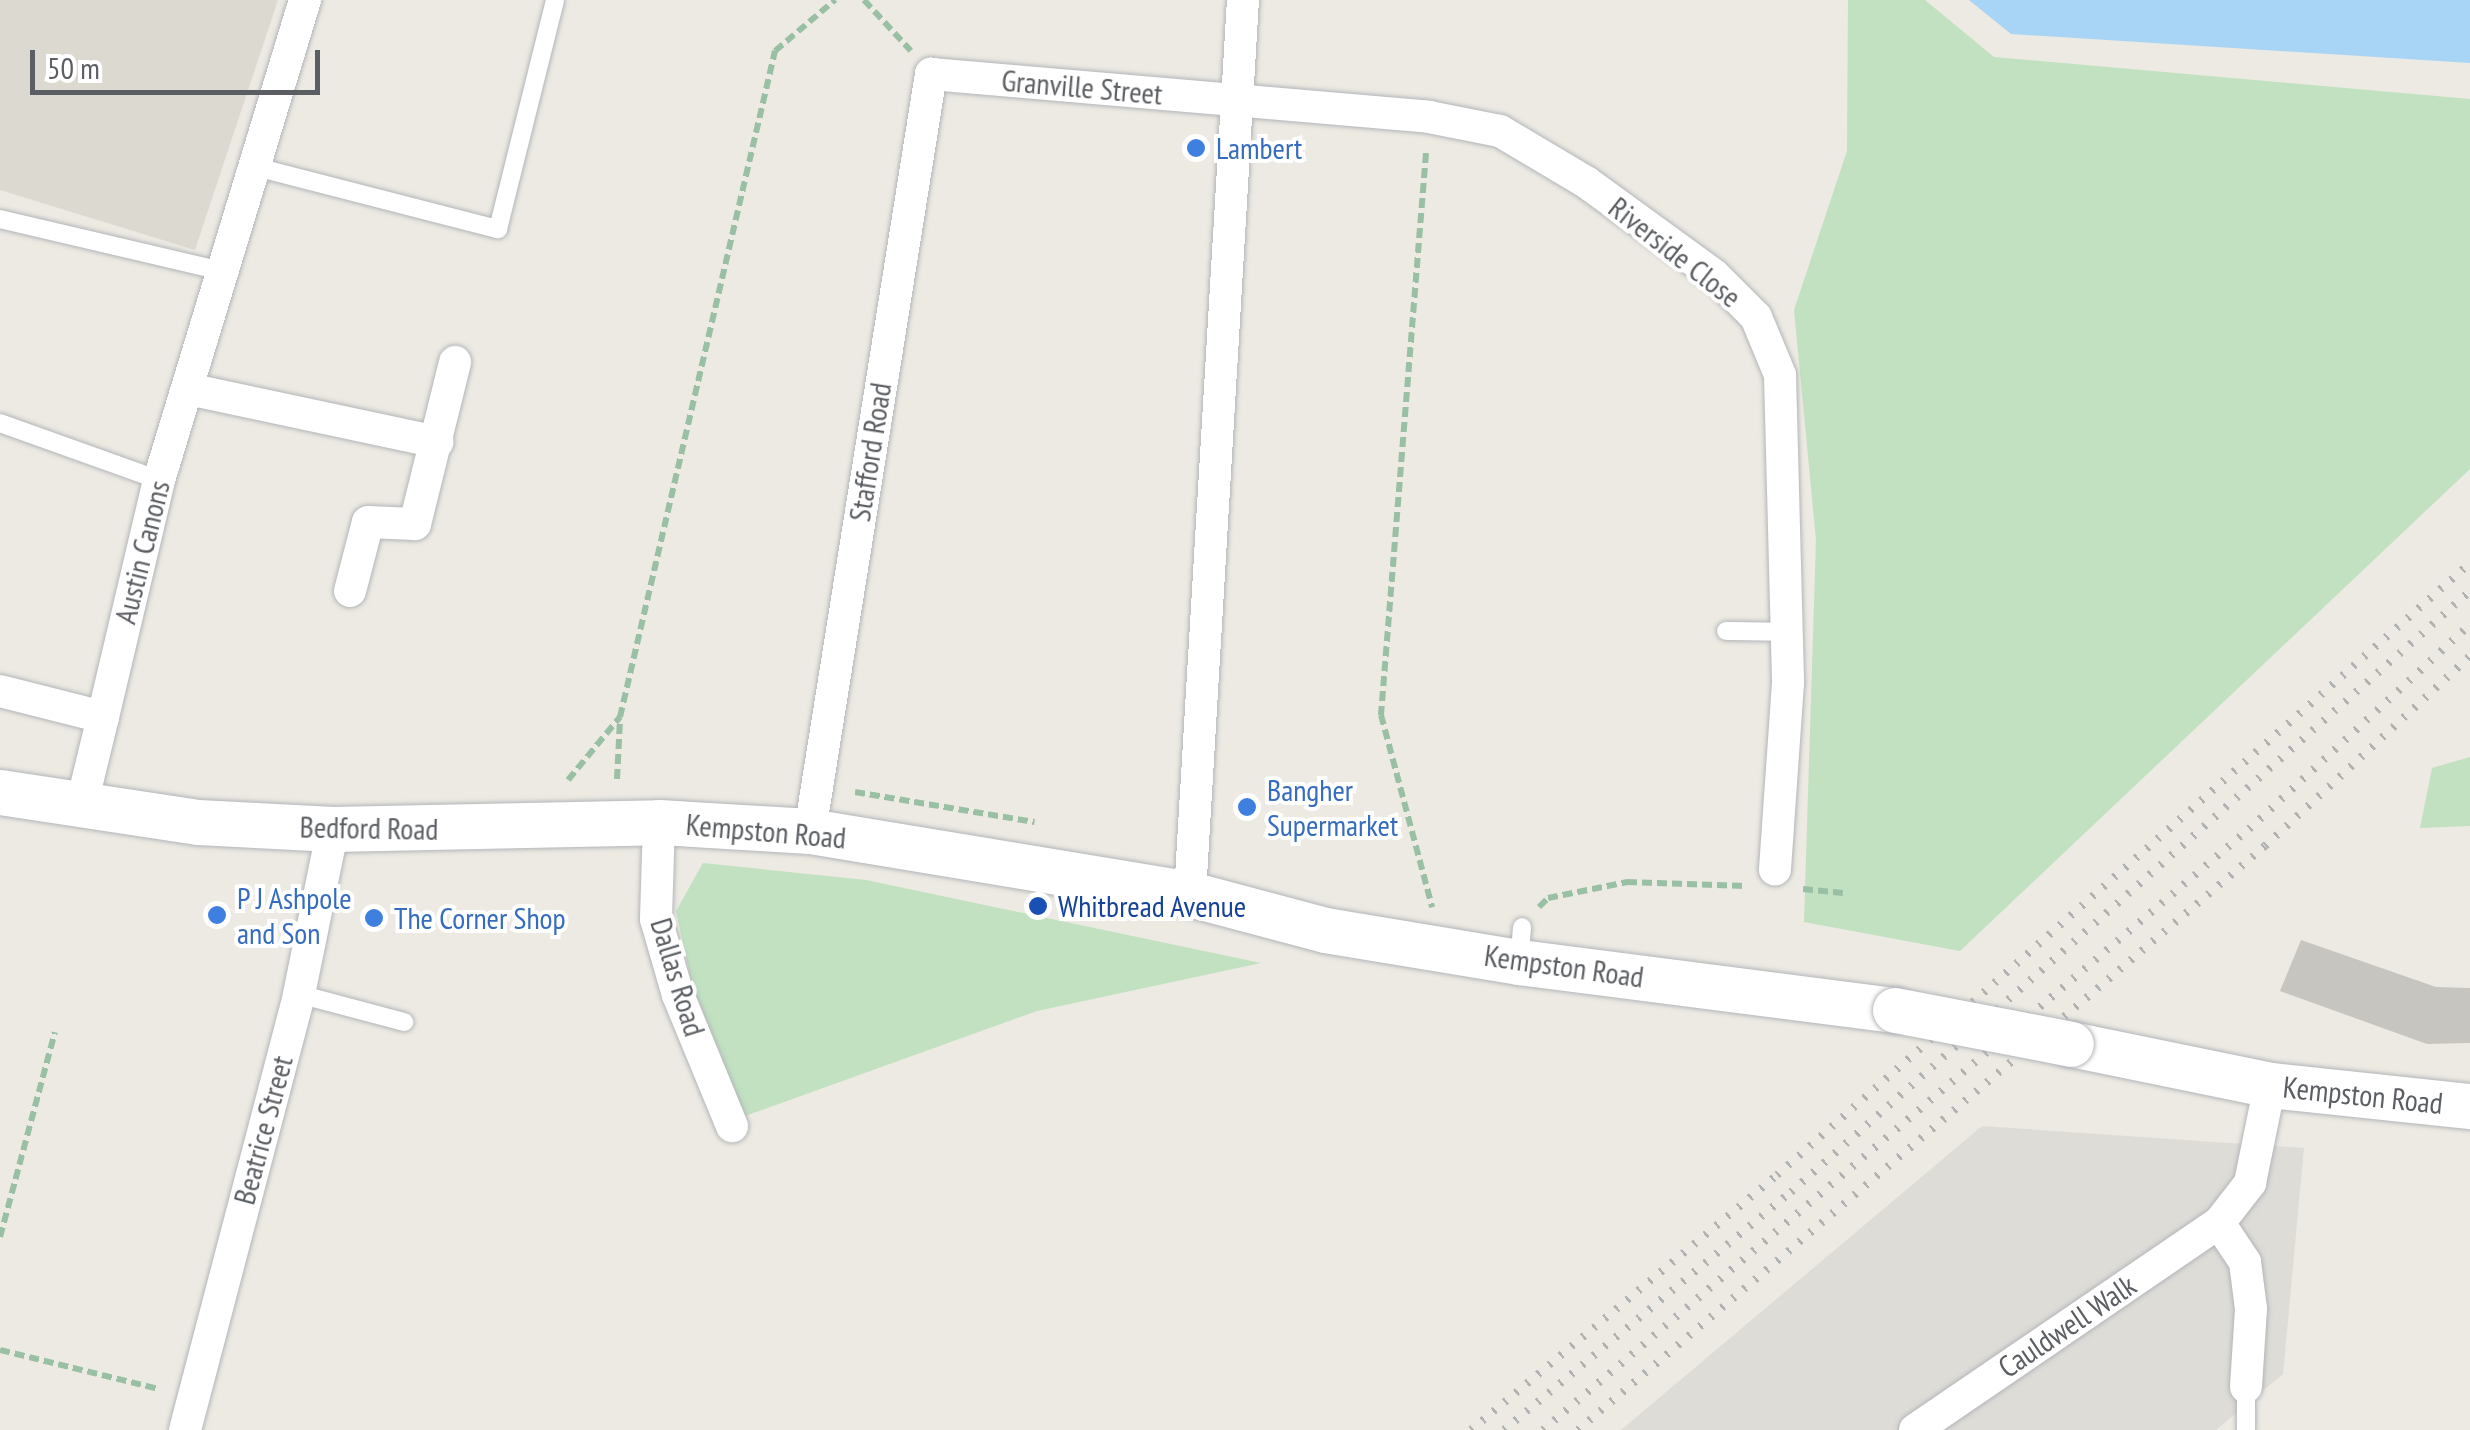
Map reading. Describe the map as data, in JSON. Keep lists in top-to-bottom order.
{
  "streets": {
    "main road": ["Bedford Road", "Kempston Road"],
    "street": [
      "Granville Street",
      "Riverside Close",
      "Stafford Road",
      "Austin Canons",
      "Dallas Road",
      "Beatrice Street",
      "Cauldwell Walk"
    ]
  },
  "crossings": [
    ["Granville Street", "Riverside Close"],
    ["Granville Street", "Stafford Road"],
    ["Stafford Road", "Kempston Road"],
    ["Bedford Road", "Kempston Road"],
    ["Bedford Road", "Dallas Road"],
    ["Bedford Road", "Beatrice Street"],
    ["Kempston Road", "Dallas Road"],
    ["Kempston Road", "Cauldwell Walk"]
  ],
  "places": [
    "Lambert",
    "Bangher Supermarket",
    "Whitbread Avenue",
    "P J Ashpole and Son",
    "The Corner Shop"
  ],
  "scale_bar": "50 m"
}
